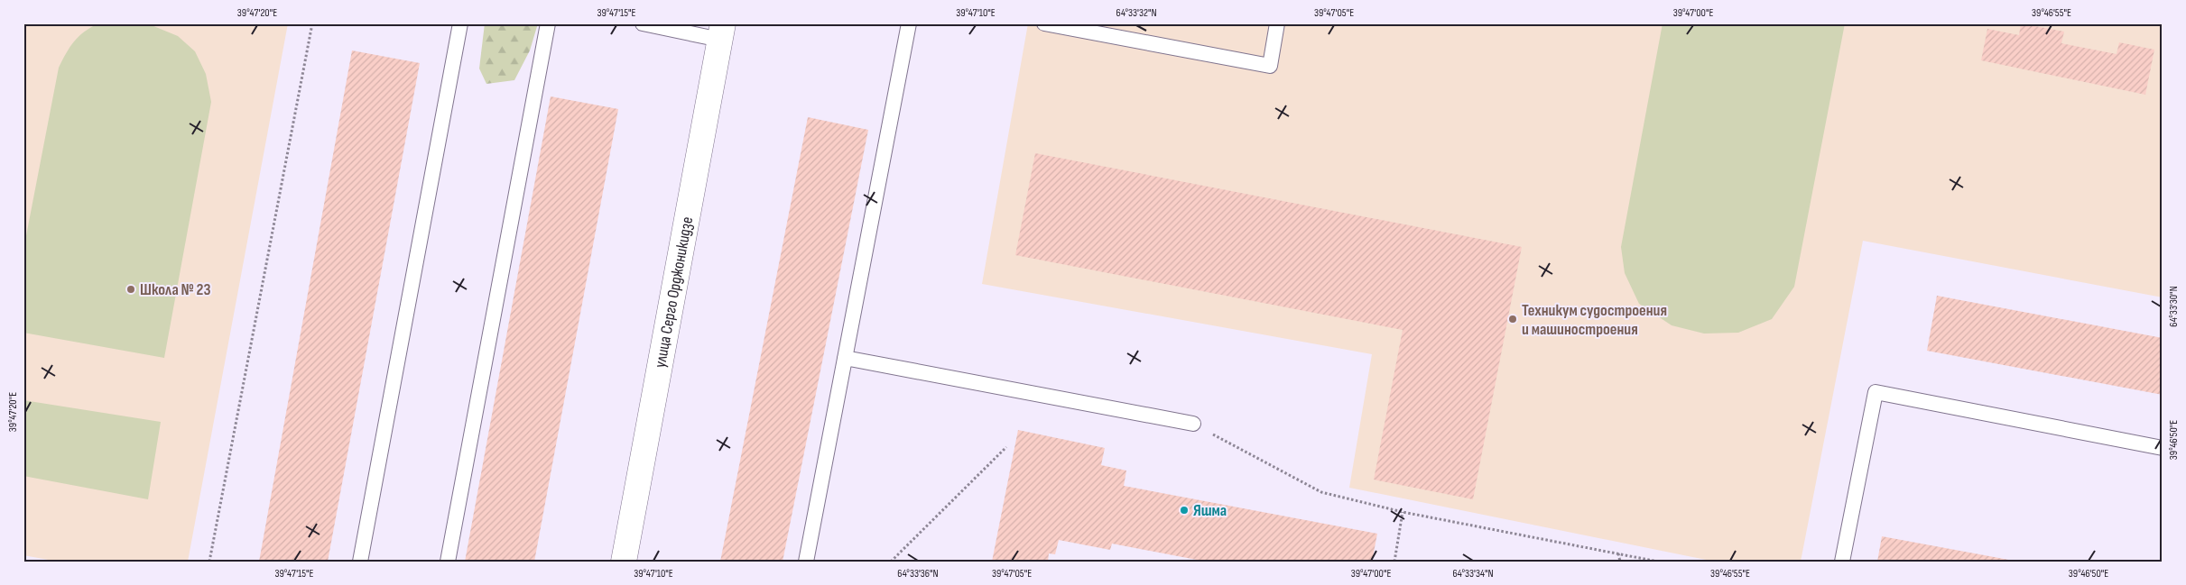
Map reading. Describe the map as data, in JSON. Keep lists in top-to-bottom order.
{
  "streets": {
    "street": ["улица Серго Орджоникидзе"]
  },
  "places": ["Школа № 23", "Техникум судостроения и машиностроения", "Яшма"],
  "coordinates": [
    "39°47'20\"E",
    "39°47'15\"E",
    "39°47'10\"E",
    "64°33'32\"N",
    "39°47'05\"E",
    "39°47'00\"E",
    "39°46'55\"E",
    "64°33'30\"N",
    "39°46'50\"E",
    "64°33'36\"N",
    "64°33'34\"N"
  ]
}
